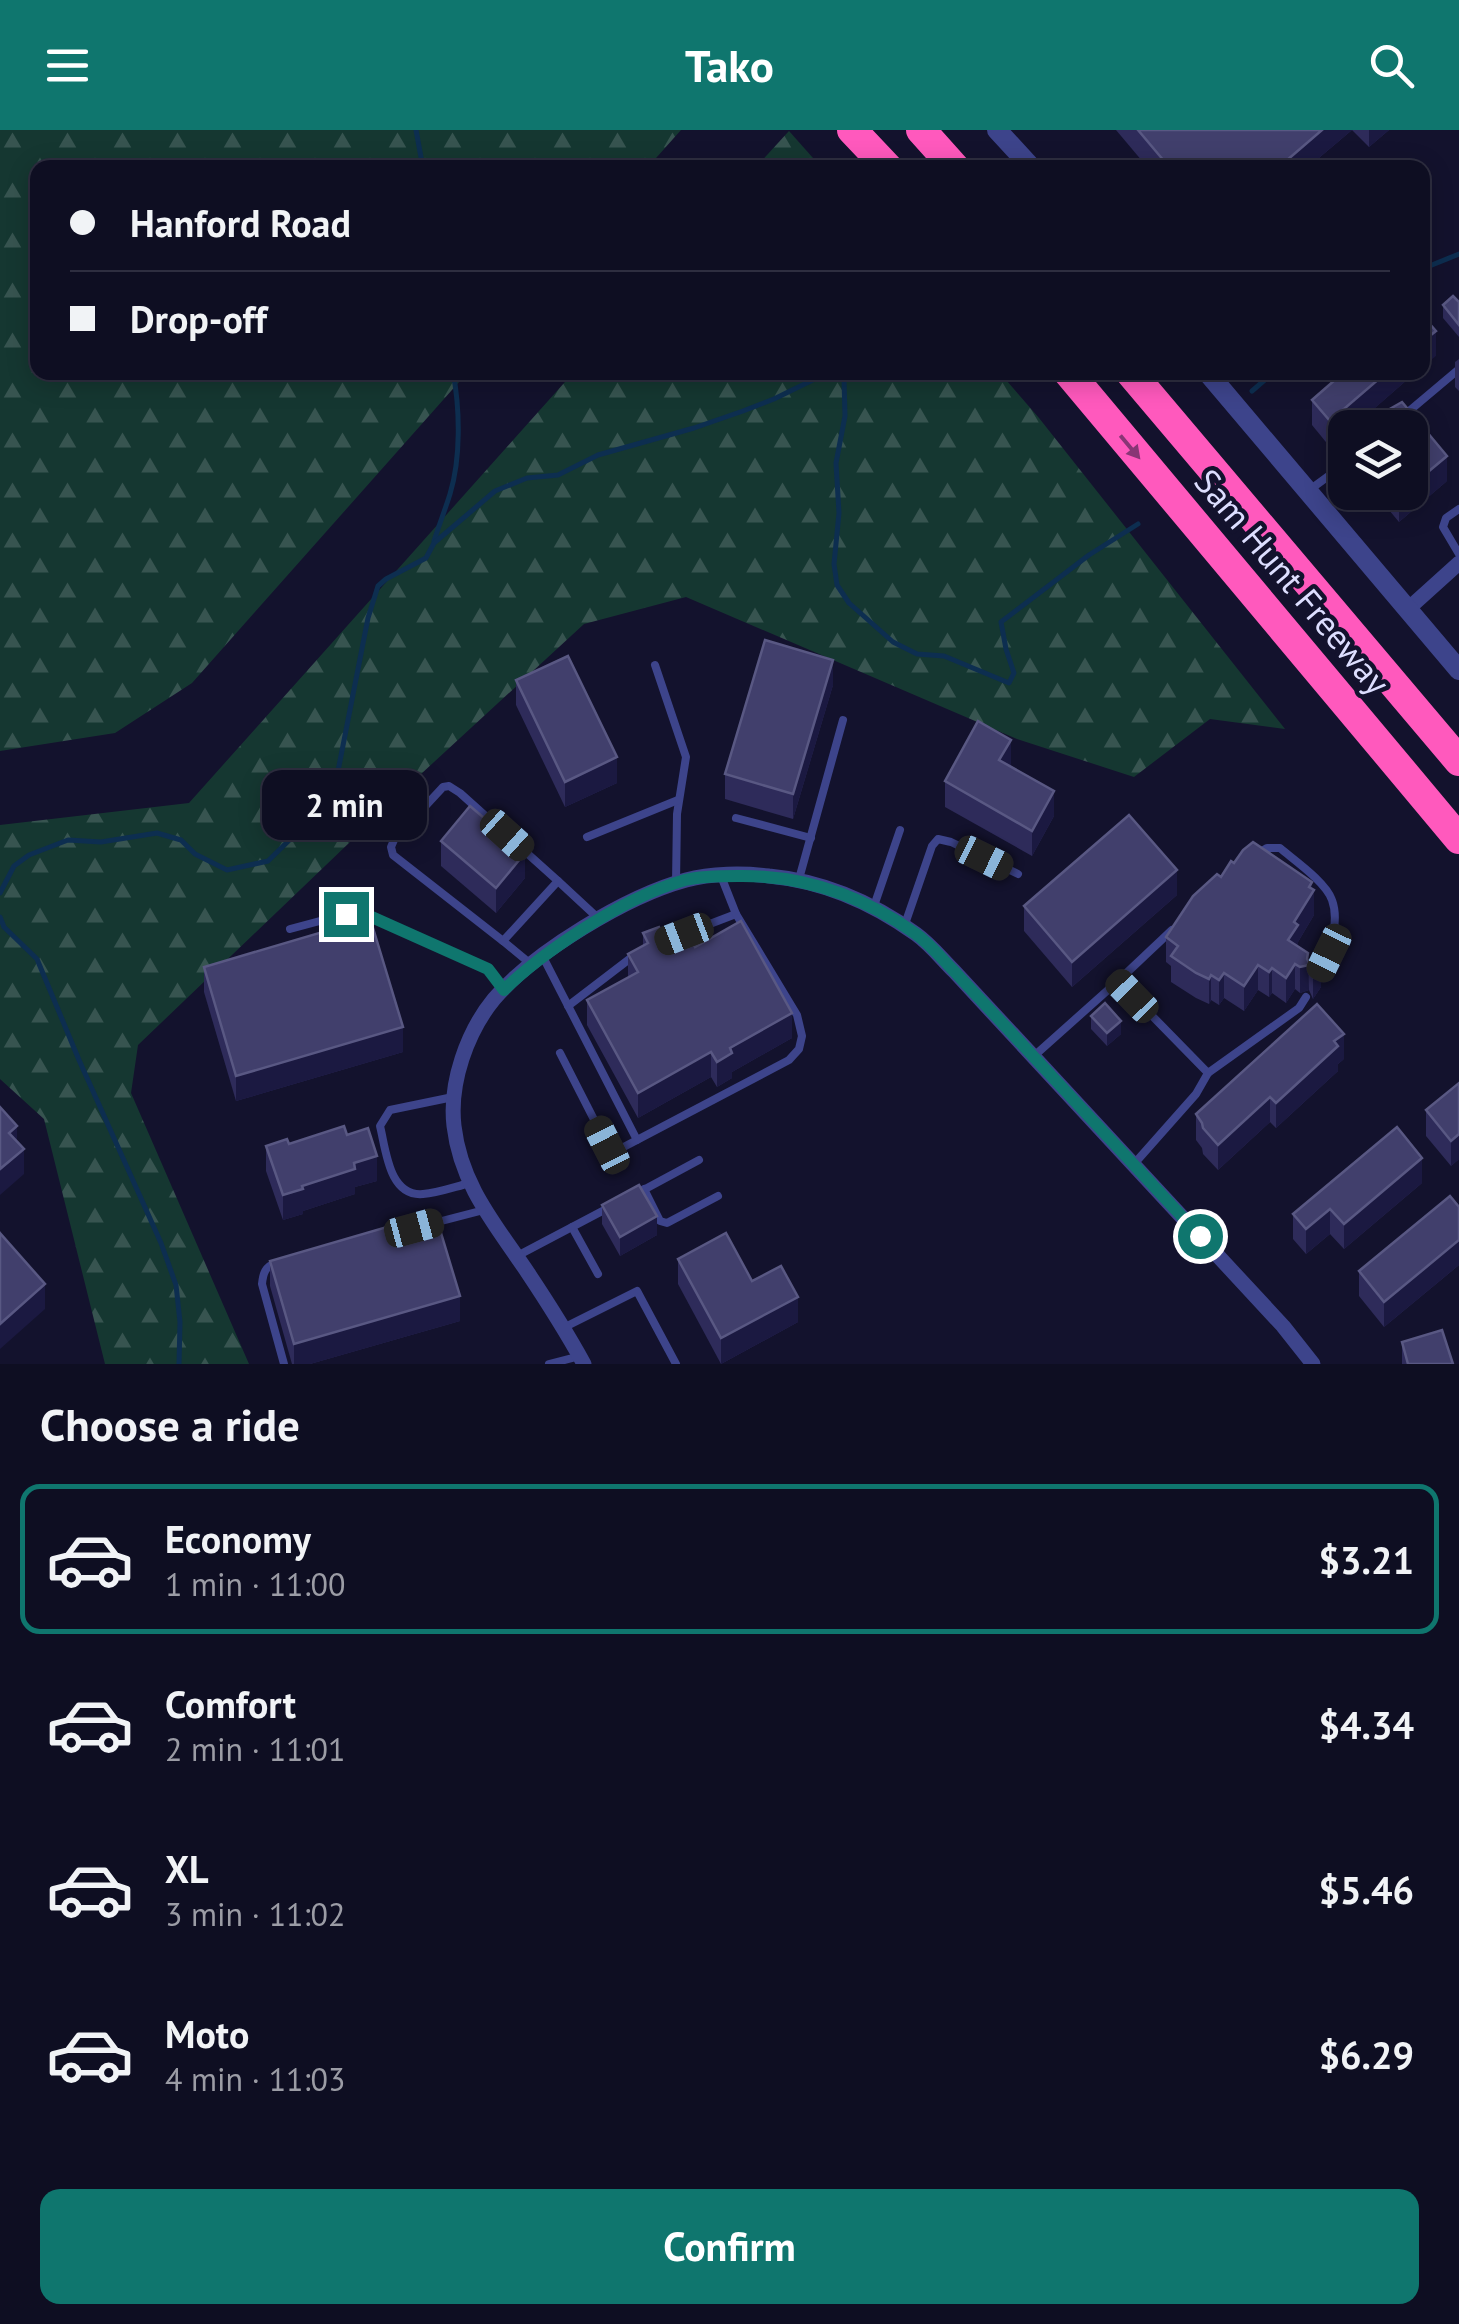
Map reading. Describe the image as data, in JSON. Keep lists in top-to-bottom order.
{
  "streets": {
    "highway": ["Sam Hunt Freeway"]
  },
  "page": {
    "header": "Tako",
    "banner": ["Hanford Road", "Drop-off"],
    "bubble": "2 min",
    "heading": "Choose a ride",
    "list": [
      {
        "name": "Economy",
        "note": "1 min · 11:00",
        "value": "$3.21"
      },
      {
        "name": "Comfort",
        "note": "2 min · 11:01",
        "value": "$4.34"
      },
      {
        "name": "XL",
        "note": "3 min · 11:02",
        "value": "$5.46"
      },
      {
        "name": "Moto",
        "note": "4 min · 11:03",
        "value": "$6.29"
      }
    ],
    "buttons": "Confirm"
  }
}
